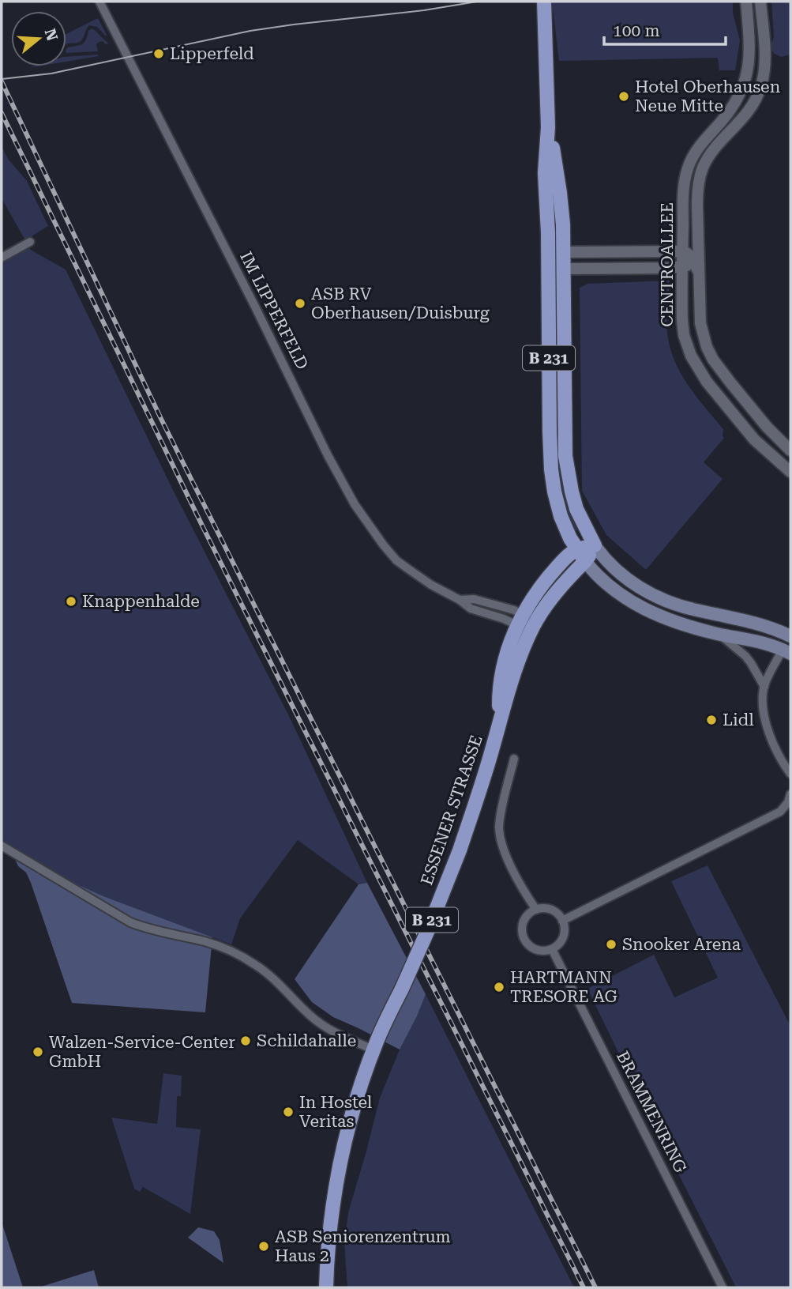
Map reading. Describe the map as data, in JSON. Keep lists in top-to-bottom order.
{
  "streets": {
    "main road": ["B 231", "ESSENER STRASSE"],
    "street": ["CENTROALLEE", "IM LIPPERFELD", "BRAMMENRING"]
  },
  "crossings": [
    ["IM LIPPERFELD", "ESSENER STRASSE"],
    ["B 231", "ESSENER STRASSE"]
  ],
  "places": [
    "Lipperfeld",
    "Hotel Oberhausen Neue Mitte",
    "ASB RV Oberhausen/Duisburg",
    "Knappenhalde",
    "Lidl",
    "Snooker Arena",
    "HARTMANN TRESORE AG",
    "Schildahalle",
    "Walzen-Service-Center GmbH",
    "In Hostel Veritas",
    "ASB Seniorenzentrum Haus 2"
  ],
  "scale_bar": "100 m",
  "north": "right"
}
